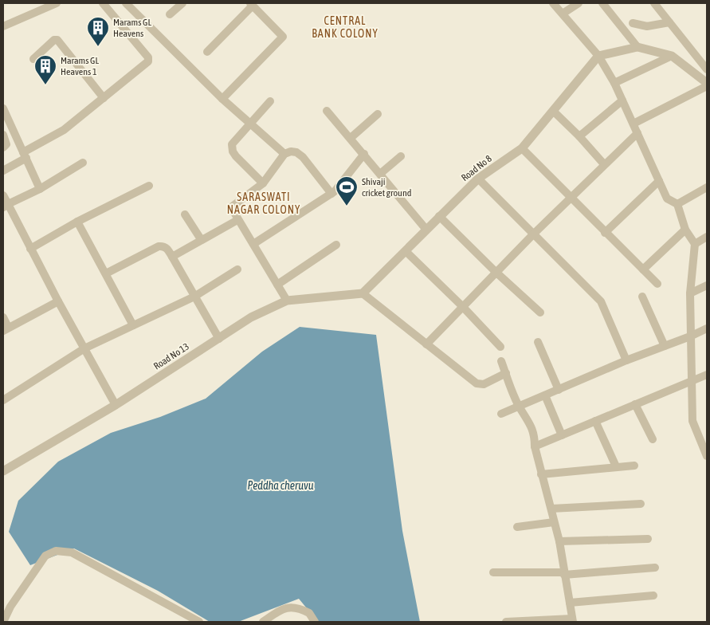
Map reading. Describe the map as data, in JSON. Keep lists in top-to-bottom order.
{
  "streets": {
    "street": ["Road No 8", "Road No 13"]
  },
  "crossings": [
    ["Road No 8", "Road No 13"]
  ],
  "districts": ["CENTRAL BANK COLONY", "SARASWATI NAGAR COLONY"],
  "water": ["Peddha cheruvu"],
  "places": {
    "building": ["Marams GL Heavens", "Marams GL Heavens 1"],
    "sports": ["Shivaji cricket ground"]
  }
}
